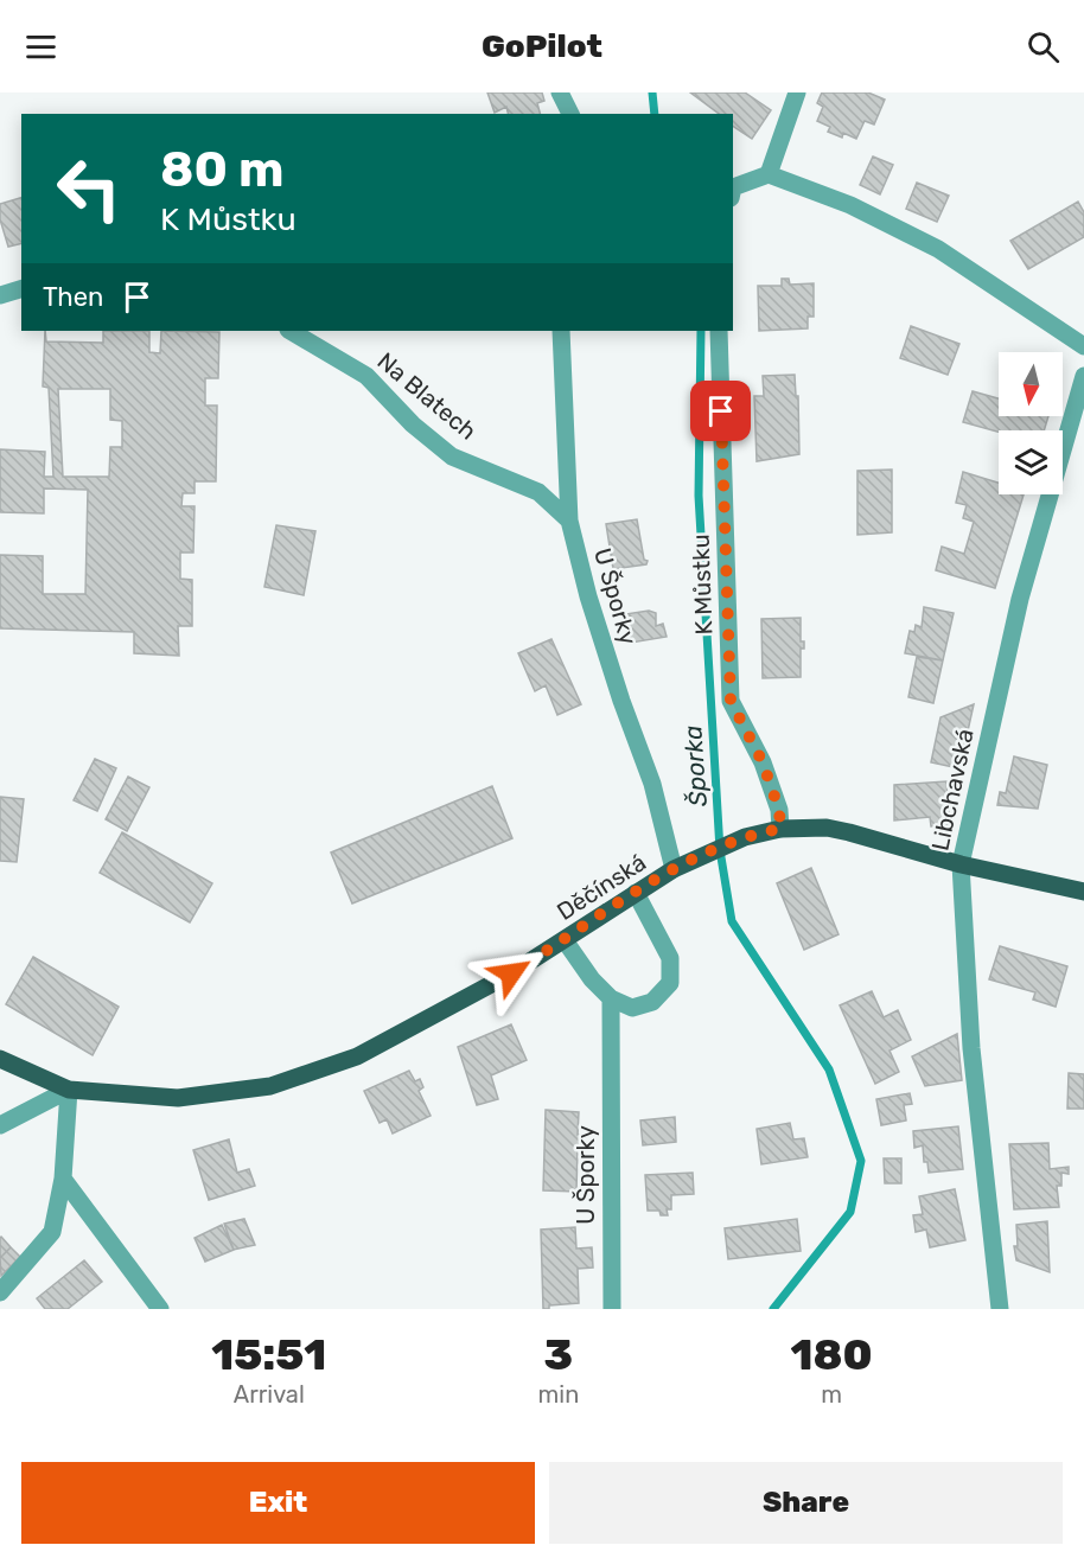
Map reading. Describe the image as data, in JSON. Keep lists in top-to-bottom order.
{
  "streets": {
    "main road": ["Děčínská"],
    "street": [
      "Na Blatech",
      "K Můstku",
      "U Šporky",
      "Libchavská"
    ]
  },
  "crossings": [
    ["Na Blatech", "U Šporky"],
    ["K Můstku", "Děčínská"],
    ["U Šporky", "Děčínská"],
    ["Libchavská", "Děčínská"]
  ],
  "water": ["Šporka"],
  "north": "bottom",
  "page": {
    "header": "GoPilot",
    "turn": ["80 m", "K Můstku"],
    "then": "Then",
    "eta": [
      "15:51",
      "Arrival",
      "3",
      "min",
      "180",
      "m"
    ],
    "buttons": ["Exit", "Share"]
  }
}
